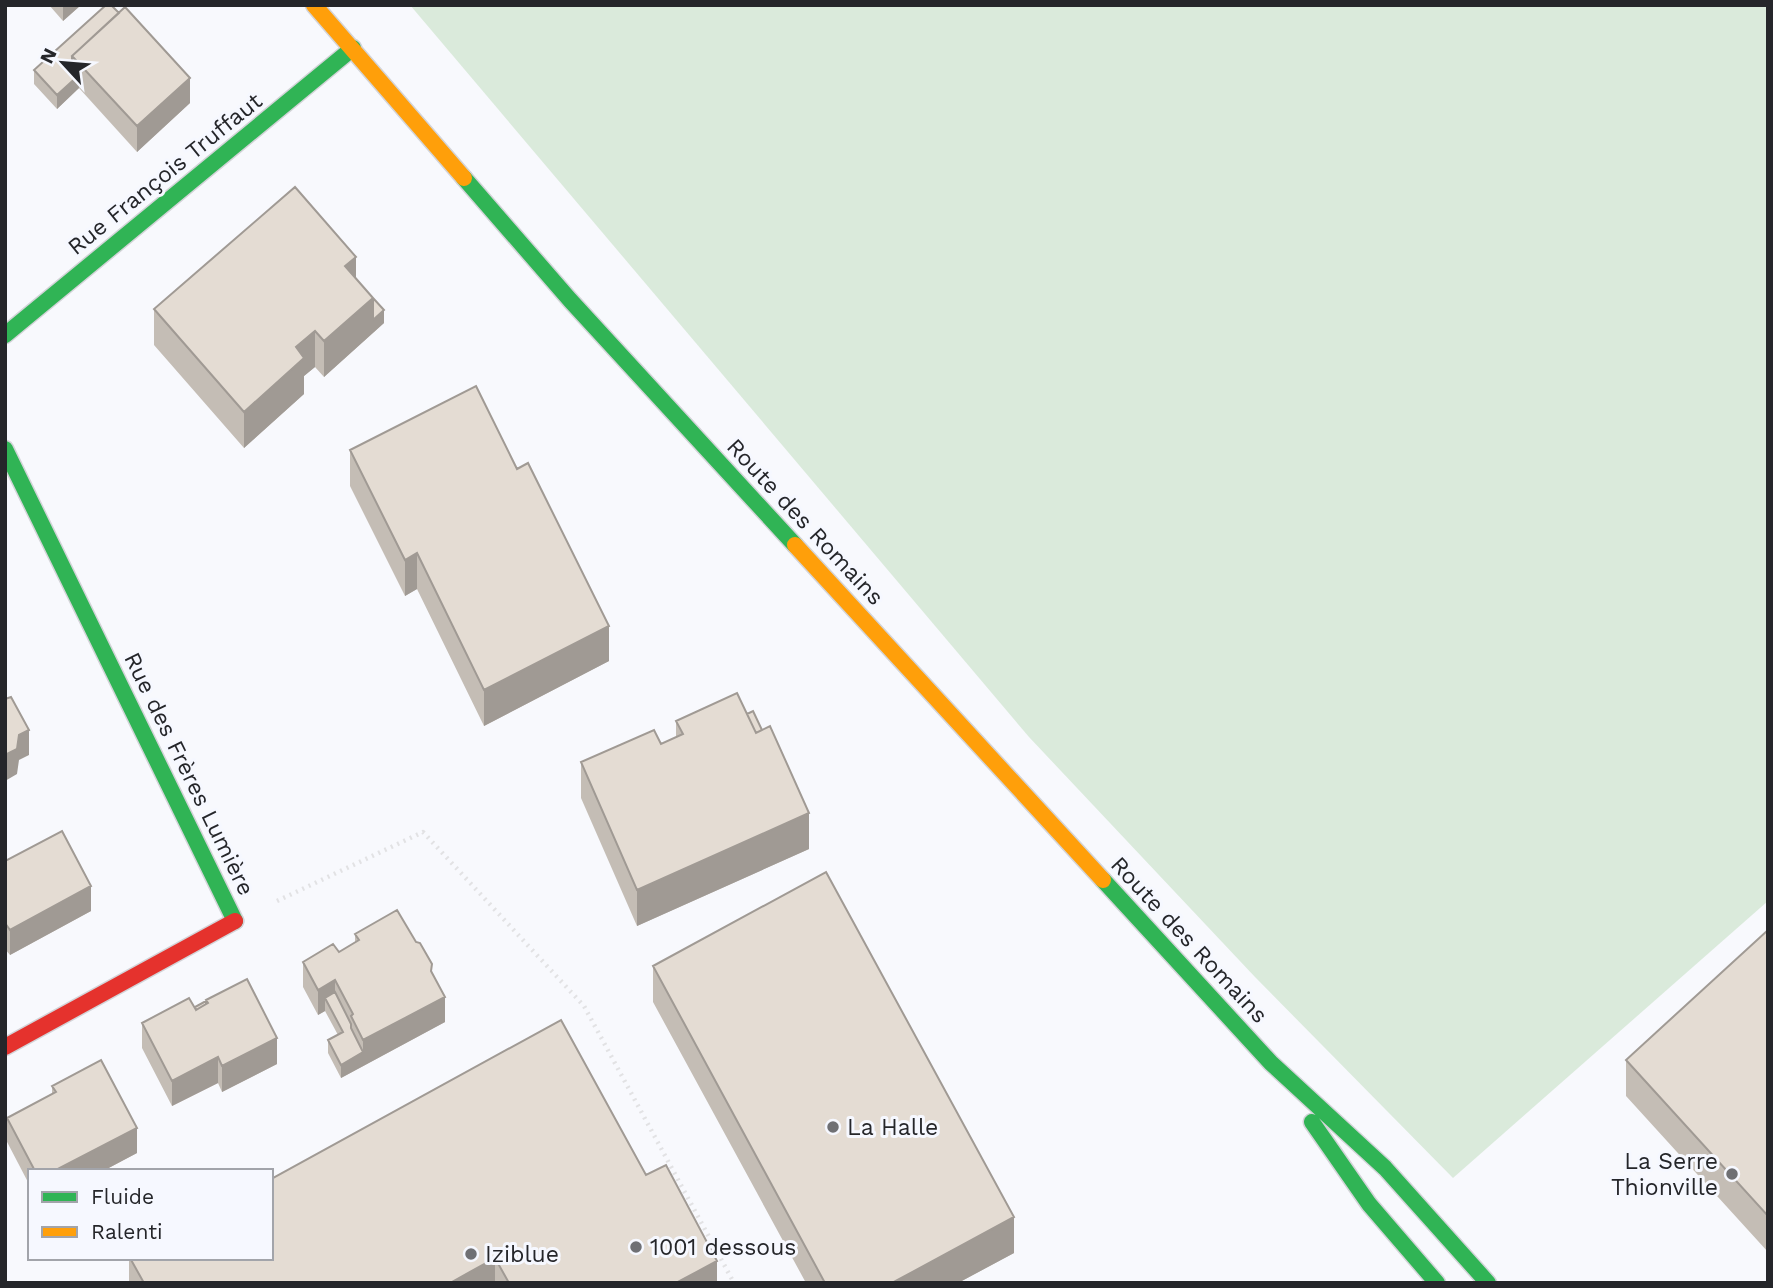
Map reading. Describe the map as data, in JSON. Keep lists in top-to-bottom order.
{
  "streets": {
    "street": ["Rue François Truffaut", "Route des Romains", "Rue des Frères Lumière"]
  },
  "crossings": [
    ["Rue François Truffaut", "Route des Romains"]
  ],
  "places": [
    "La Halle",
    "La Serre Thionville",
    "1001 dessous",
    "Iziblue"
  ],
  "legend": ["Fluide", "Ralenti"],
  "north": "top left"
}
